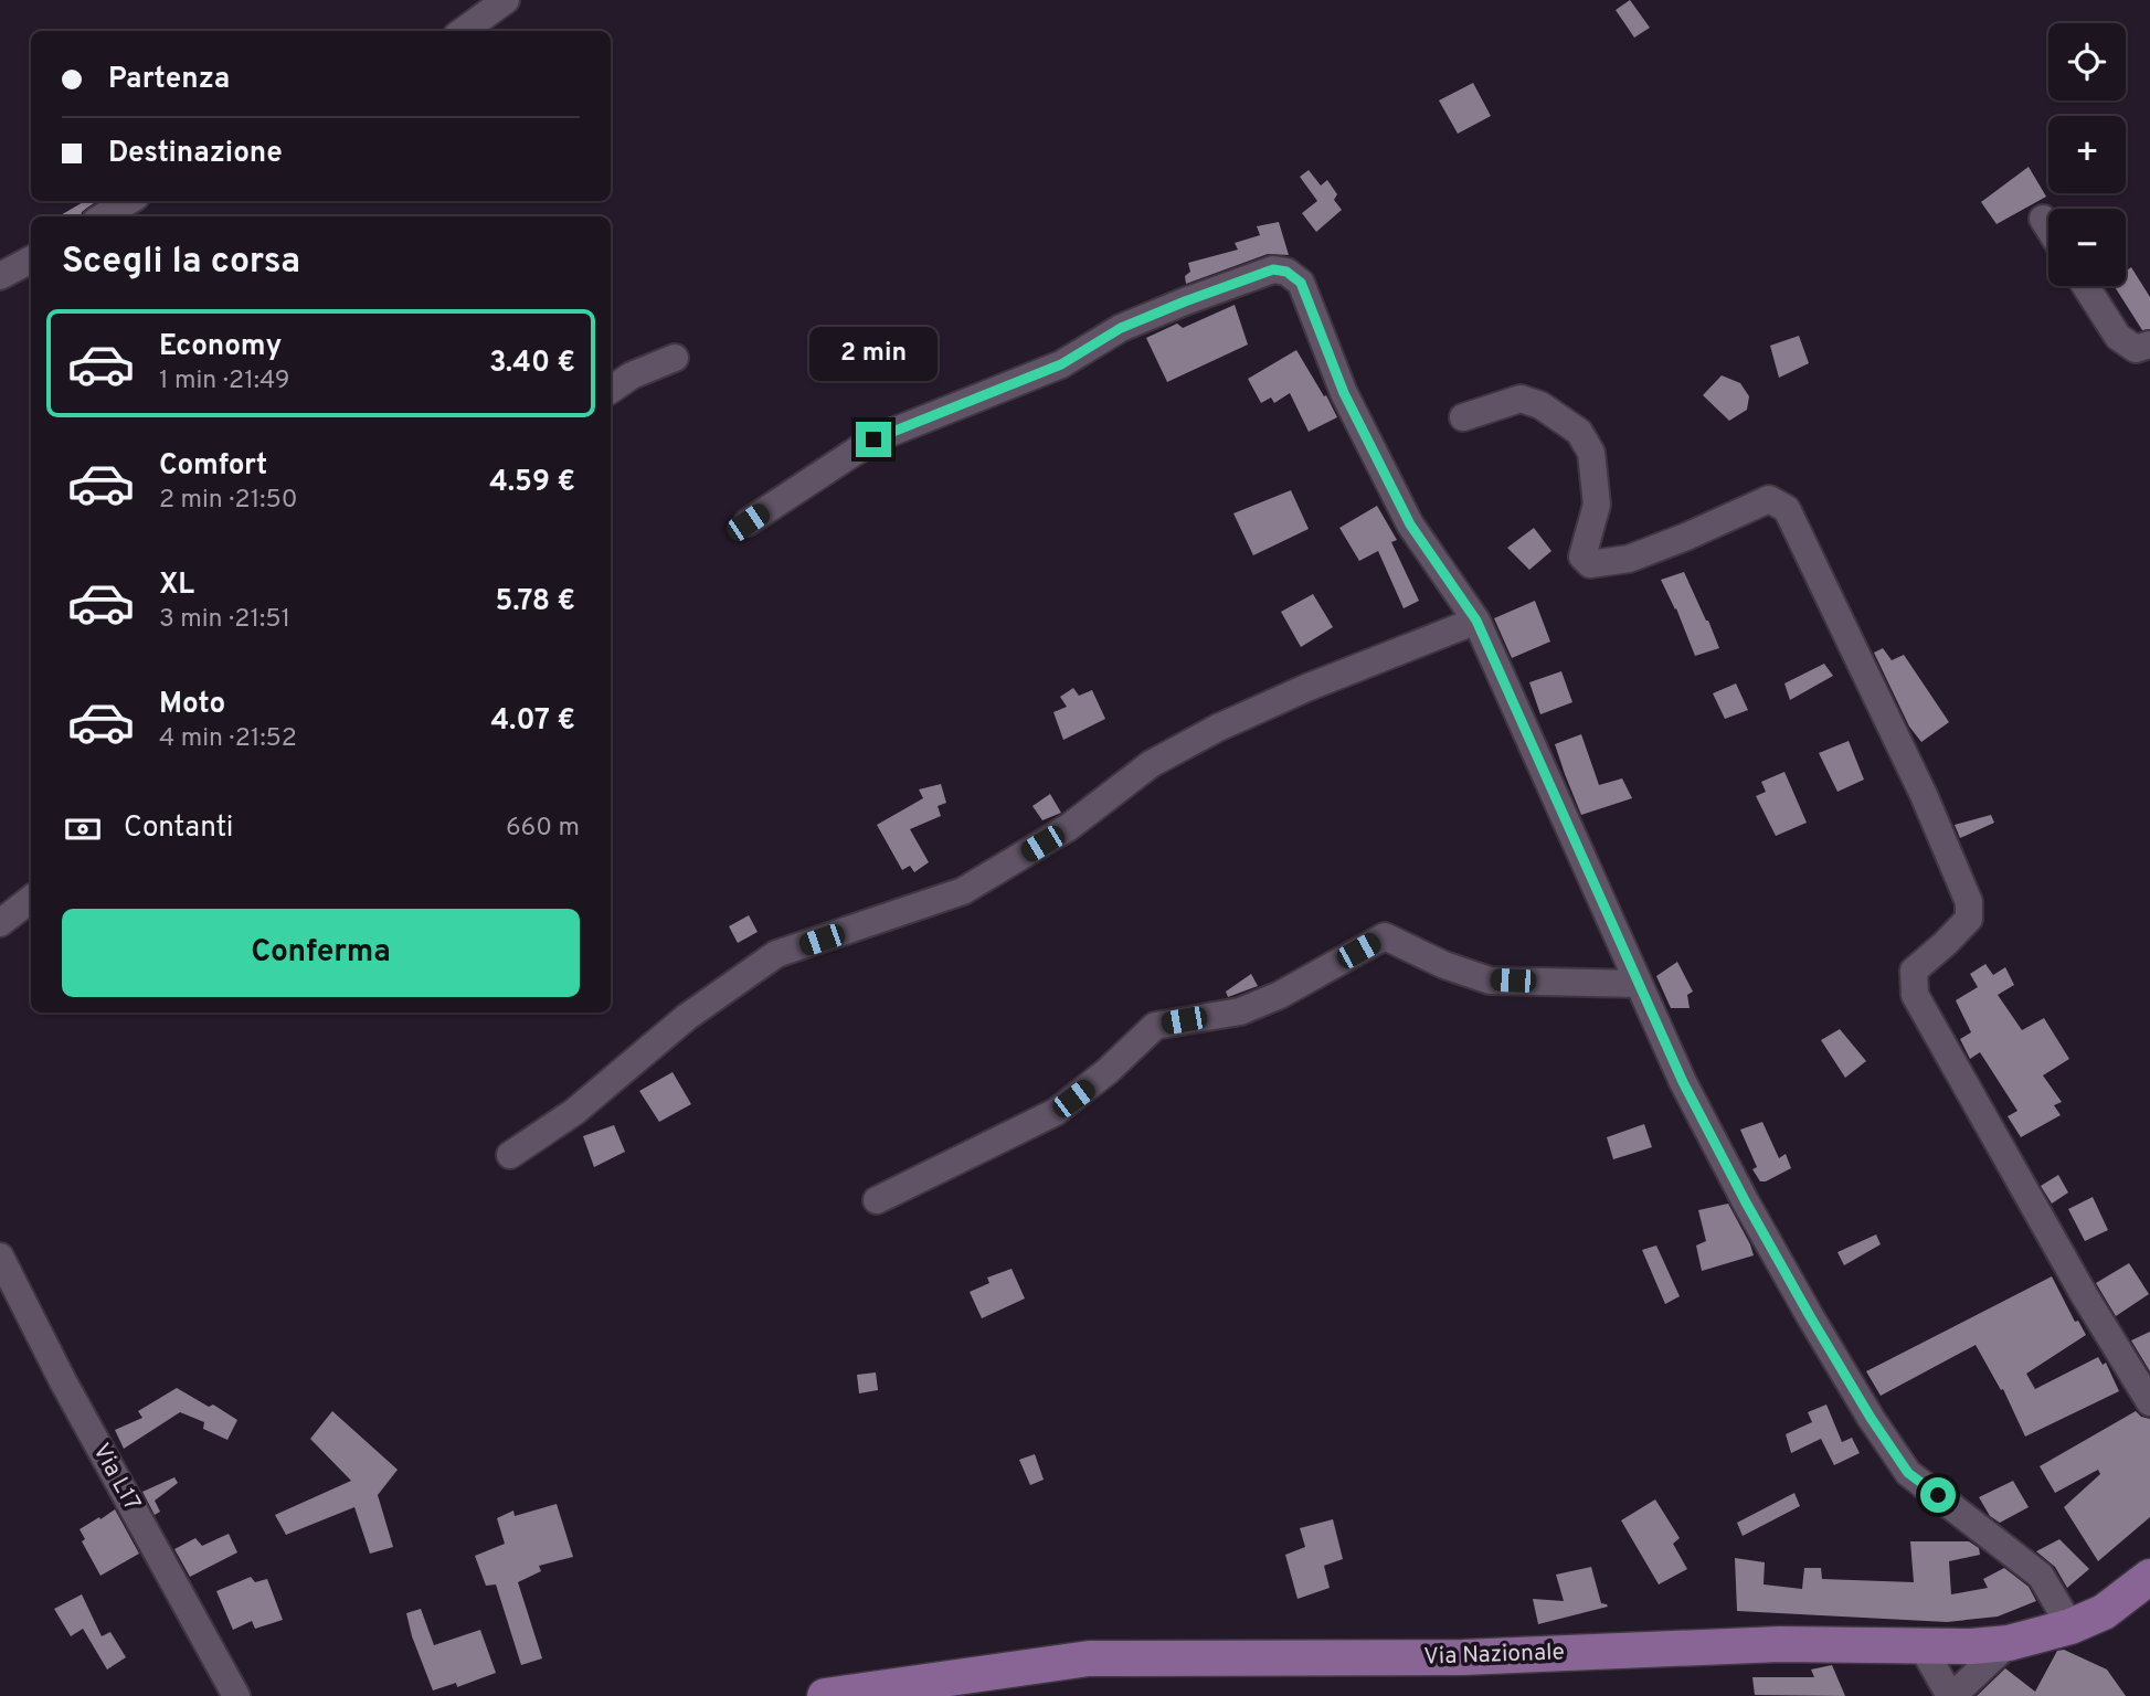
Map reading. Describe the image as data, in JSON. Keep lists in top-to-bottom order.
{
  "streets": {
    "main road": ["Via Nazionale"],
    "street": ["Via L17"]
  },
  "page": {
    "map_buttons": ["+", "−"],
    "banner": ["Partenza", "Destinazione"],
    "heading": "Scegli la corsa",
    "list": [
      {
        "name": "Economy",
        "note": "1 min · 21:49",
        "value": "3.40 €"
      },
      {
        "name": "Comfort",
        "note": "2 min · 21:50",
        "value": "4.59 €"
      },
      {
        "name": "XL",
        "note": "3 min · 21:51",
        "value": "5.78 €"
      },
      {
        "name": "Moto",
        "note": "4 min · 21:52",
        "value": "4.07 €"
      }
    ],
    "bubble": "2 min",
    "pay": ["Contanti", "660 m"],
    "buttons": "Conferma"
  }
}
